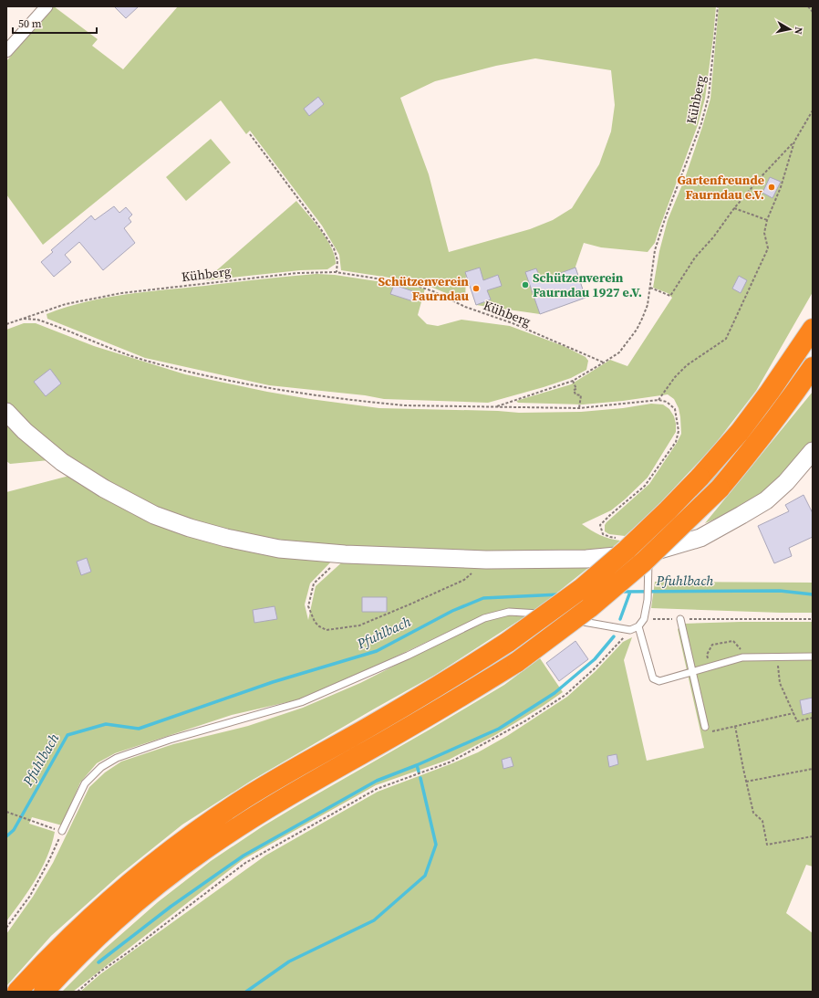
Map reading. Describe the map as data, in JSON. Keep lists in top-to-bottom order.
{
  "streets": {
    "path": ["Kühberg"]
  },
  "water": ["Pfuhlbach"],
  "places": ["Gartenfreunde Faurndau e.V.", "Schützenverein Faurndau 1927 e.V.", "Schützenverein Faurndau"],
  "scale_bar": "50 m",
  "north": "right"
}
